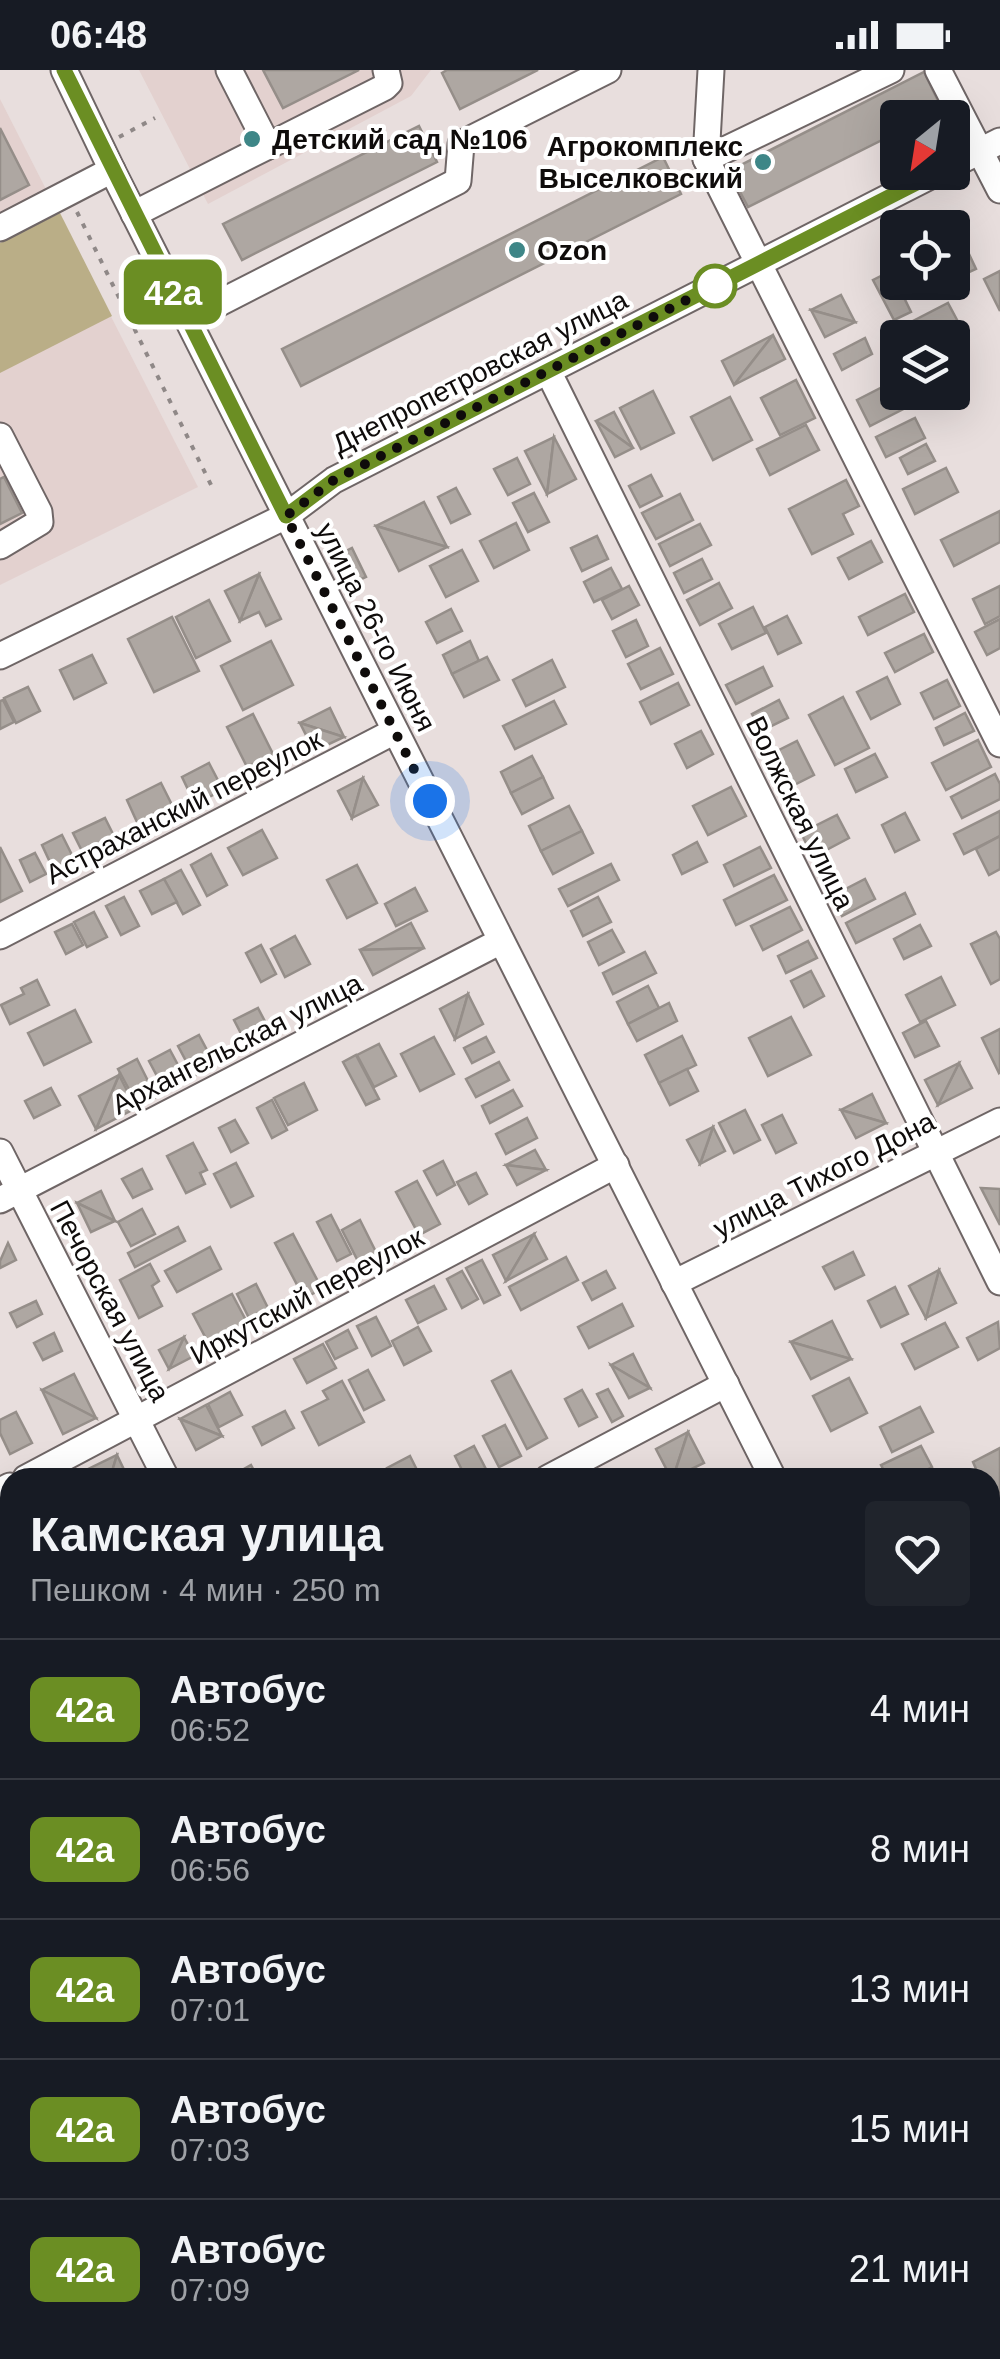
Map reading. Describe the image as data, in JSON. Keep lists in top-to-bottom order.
{
  "streets": {
    "street": [
      "Днепропетровская улица",
      "улица 26-го Июня",
      "Астраханский переулок",
      "Волжская улица",
      "Архангельская улица",
      "улица Тихого Дона",
      "Иркутский переулок",
      "Печорская улица"
    ]
  },
  "crossings": [
    ["Днепропетровская улица", "улица 26-го Июня"],
    ["Днепропетровская улица", "Волжская улица"],
    ["улица 26-го Июня", "Астраханский переулок"],
    ["улица 26-го Июня", "Архангельская улица"],
    ["улица 26-го Июня", "улица Тихого Дона"],
    ["улица 26-го Июня", "Иркутский переулок"],
    ["Волжская улица", "улица Тихого Дона"],
    ["Архангельская улица", "Печорская улица"],
    ["Иркутский переулок", "Печорская улица"]
  ],
  "places": ["Детский сад №106", "Агрокомплекс Выселковский", "Ozon"],
  "lines": ["bus line 42a"],
  "north": "bottom left",
  "page": {
    "status": "06:48",
    "on_map": "42a",
    "heading": ["Камская улица", "Пешком · 4 мин · 250 m"],
    "list": [
      {
        "mark": "42a",
        "name": "Автобус",
        "note": "06:52",
        "value": "4 мин"
      },
      {
        "mark": "42a",
        "name": "Автобус",
        "note": "06:56",
        "value": "8 мин"
      },
      {
        "mark": "42a",
        "name": "Автобус",
        "note": "07:01",
        "value": "13 мин"
      },
      {
        "mark": "42a",
        "name": "Автобус",
        "note": "07:03",
        "value": "15 мин"
      },
      {
        "mark": "42a",
        "name": "Автобус",
        "note": "07:09",
        "value": "21 мин"
      }
    ]
  }
}
